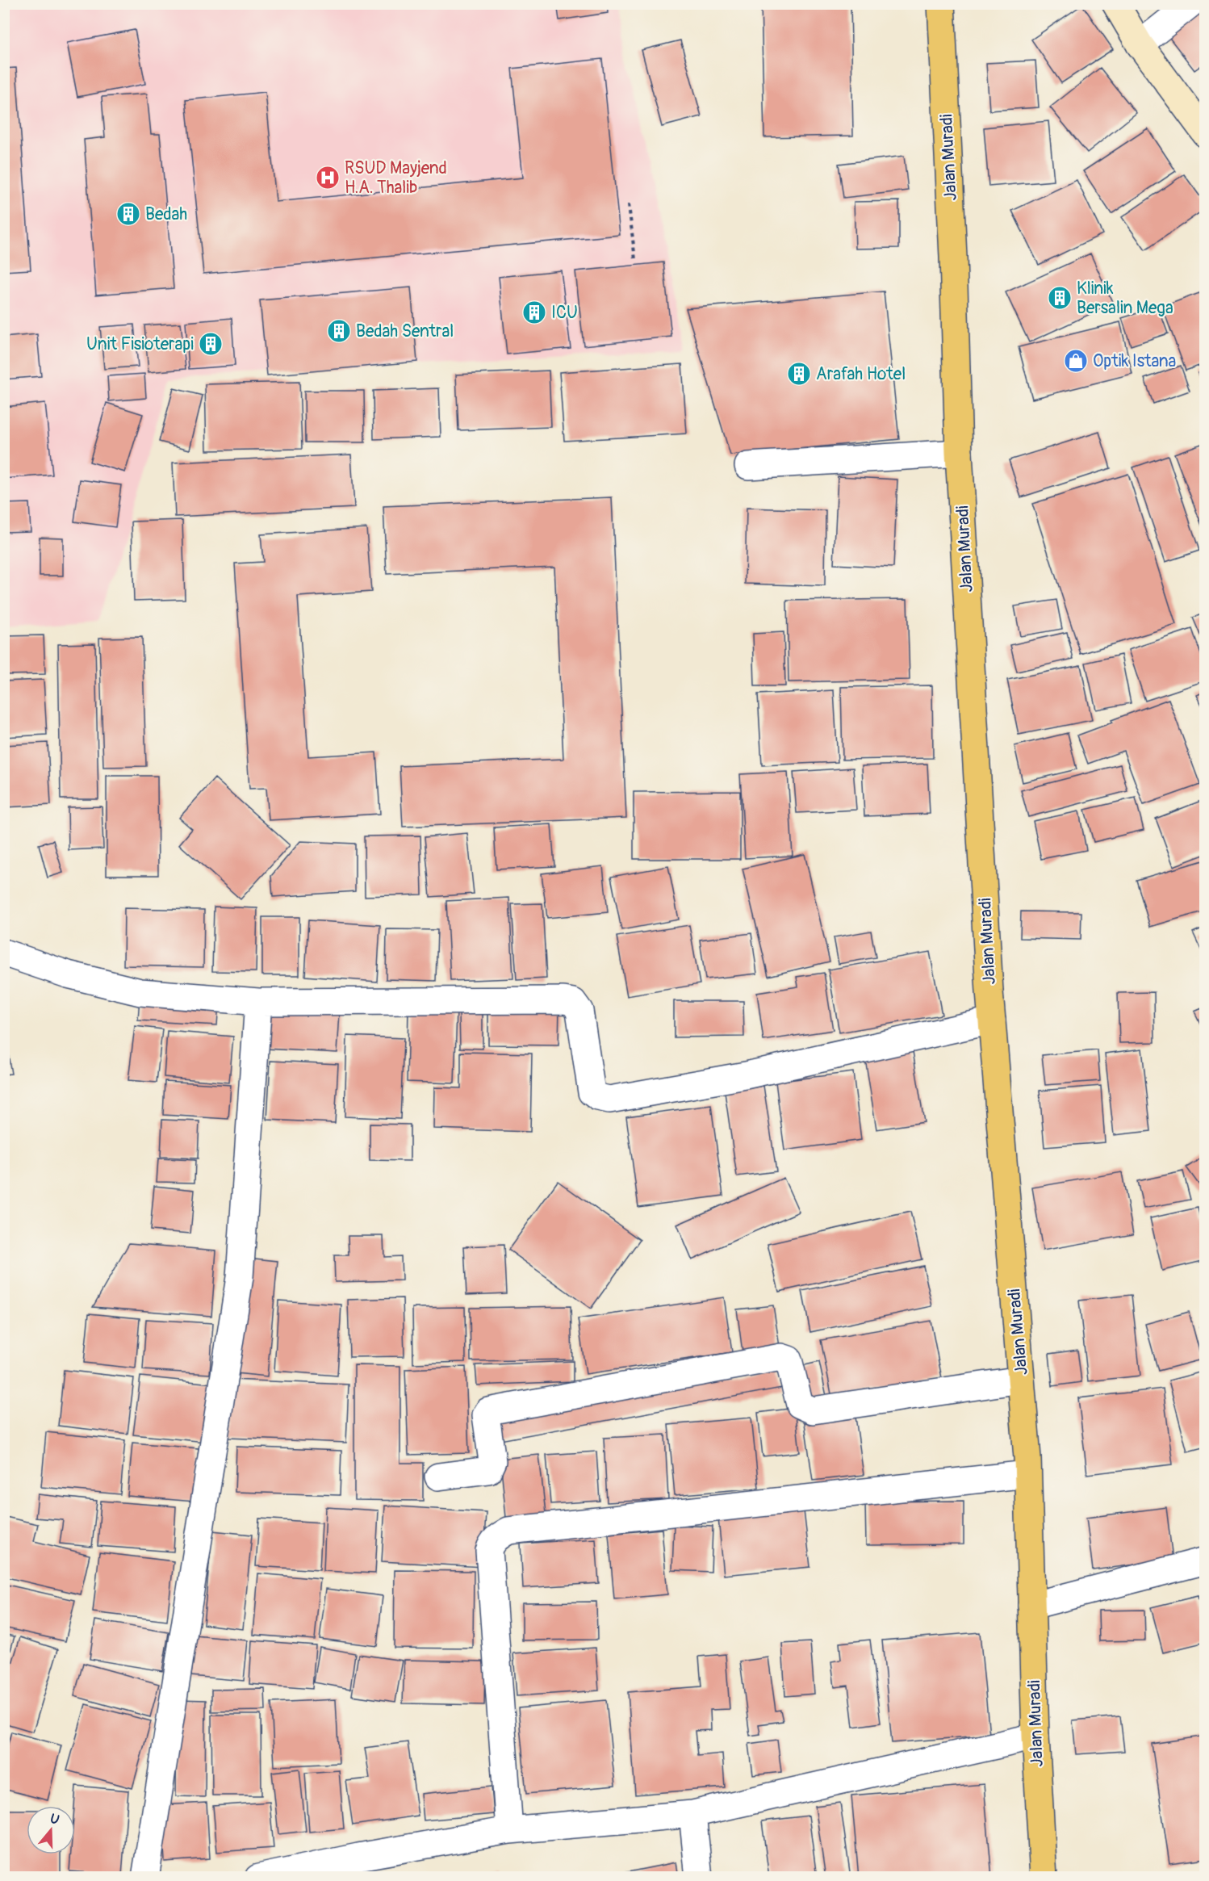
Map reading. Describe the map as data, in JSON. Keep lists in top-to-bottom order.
{
  "streets": {
    "highway": ["Jalan Muradi"]
  },
  "places": {
    "hospital": ["RSUD Mayjend H.A. Thalib"],
    "building": [
      "Bedah",
      "Klinik Bersalin Mega",
      "ICU",
      "Bedah Sentral",
      "Unit Fisioterapi",
      "Arafah Hotel"
    ],
    "shop": ["Optik Istana"]
  },
  "north": "top"
}
